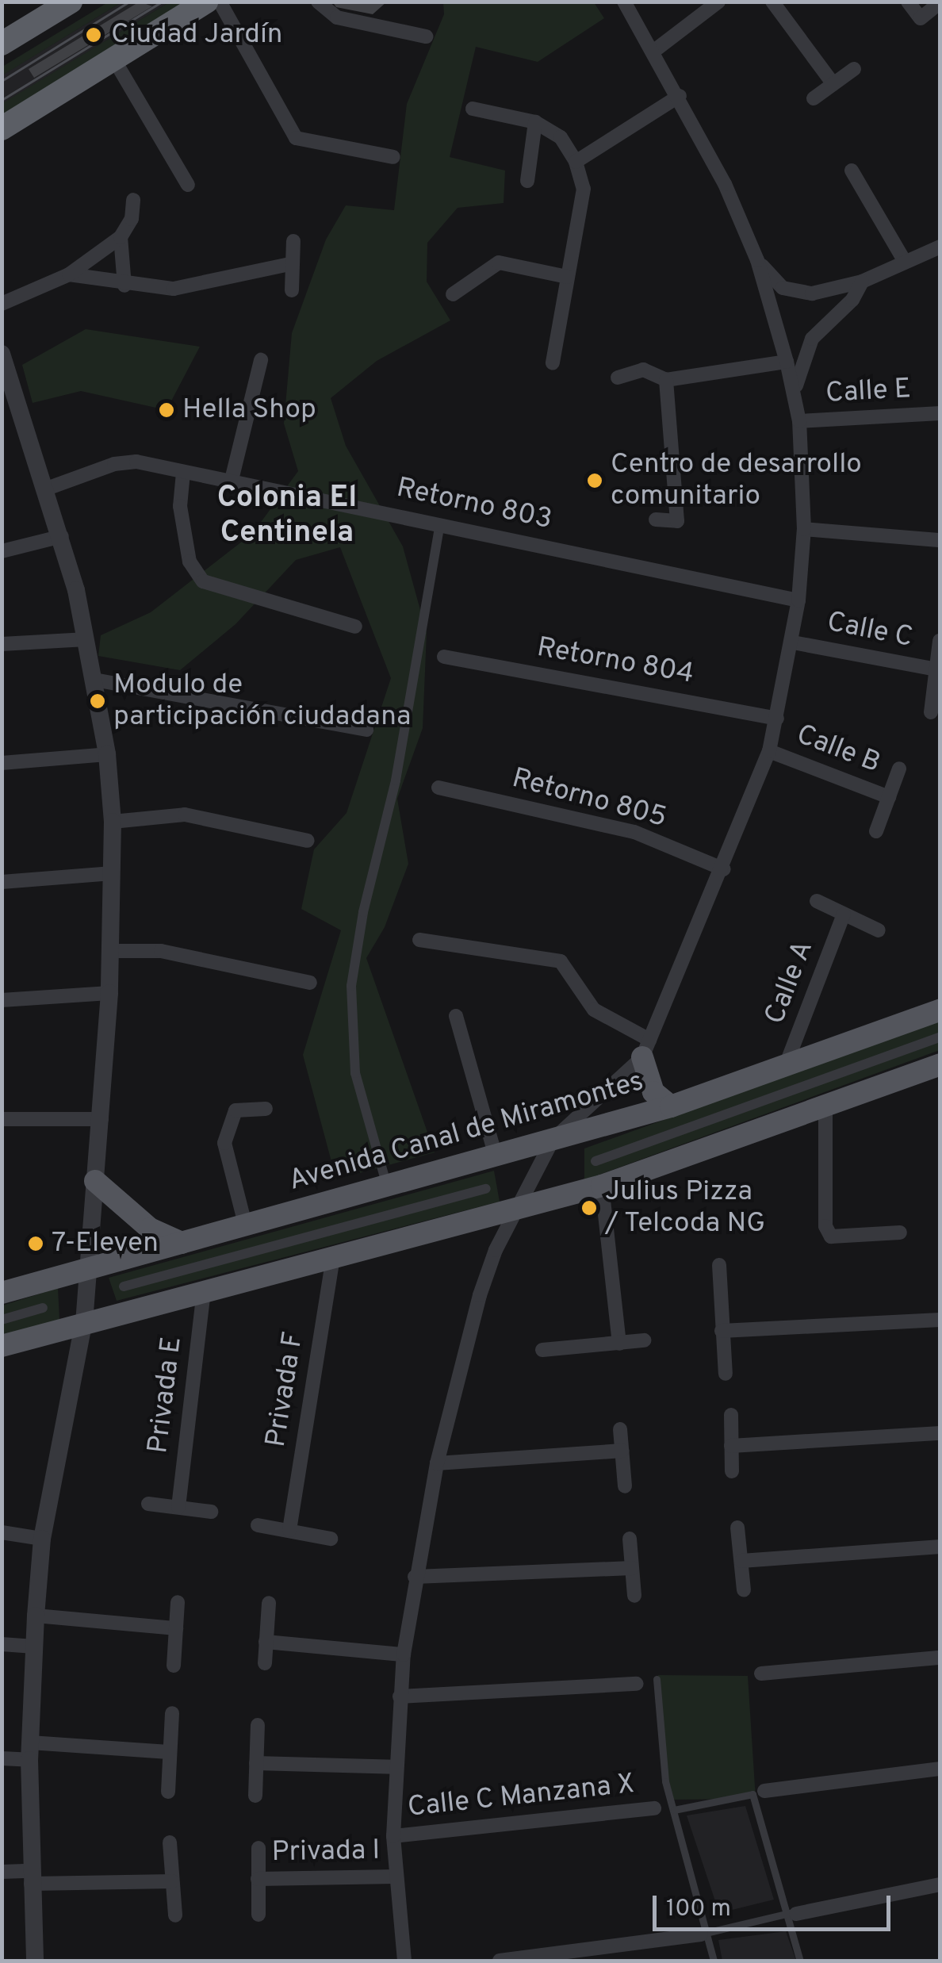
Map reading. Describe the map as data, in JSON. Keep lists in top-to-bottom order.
{
  "streets": {
    "main road": ["Avenida Canal de Miramontes"],
    "street": [
      "Calle E",
      "Retorno 803",
      "Calle C",
      "Retorno 804",
      "Calle B",
      "Retorno 805",
      "Calle A",
      "Privada F",
      "Privada E",
      "Calle C Manzana X",
      "Privada I"
    ]
  },
  "crossings": [
    ["Calle A", "Avenida Canal de Miramontes"]
  ],
  "districts": ["Colonia El Centinela"],
  "places": [
    "Ciudad Jardín",
    "Hella Shop",
    "Centro de desarrollo comunitario",
    "Modulo de participación ciudadana",
    "Julius Pizza / Telcoda NG",
    "7-Eleven"
  ],
  "scale_bar": "100 m"
}
